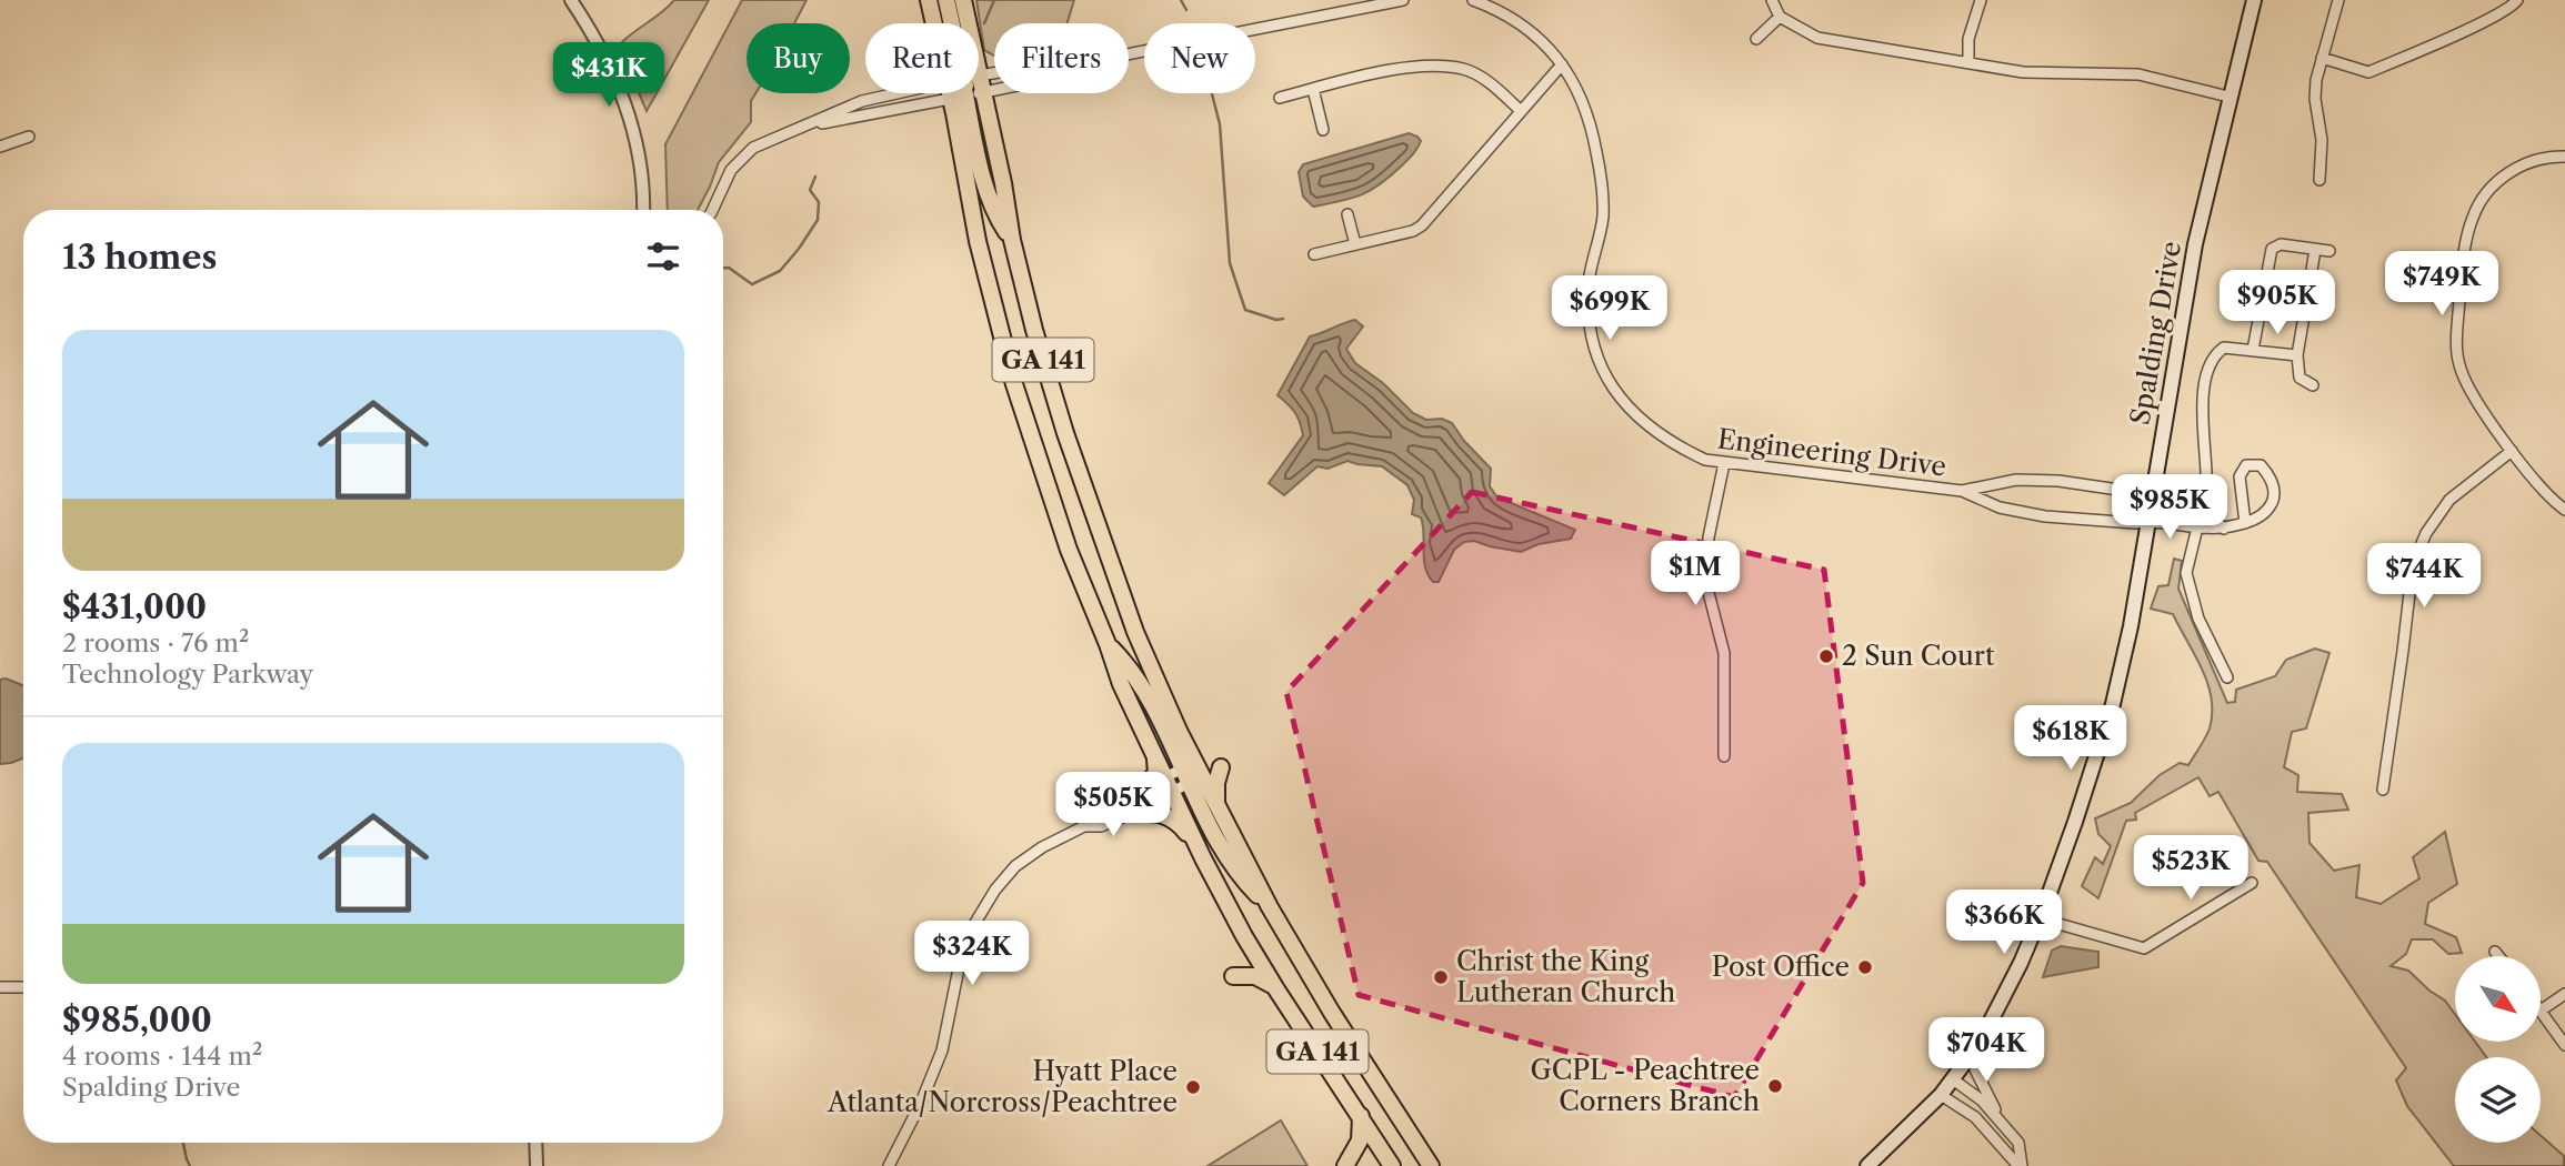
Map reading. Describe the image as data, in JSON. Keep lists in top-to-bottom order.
{
  "streets": {
    "highway": ["GA 141"],
    "main road": ["Spalding Drive"],
    "street": ["Engineering Drive"]
  },
  "crossings": [
    ["Spalding Drive", "Engineering Drive"]
  ],
  "places": [
    "2 Sun Court",
    "Post Office",
    "Christ the King Lutheran Church",
    "GCPL - Peachtree Corners Branch",
    "Hyatt Place Atlanta/Norcross/Peachtree"
  ],
  "north": "bottom right",
  "page": {
    "chip": [
      "Buy",
      "Rent",
      "Filters",
      "New"
    ],
    "price": [
      "$431K",
      "$749K",
      "$905K",
      "$699K",
      "$985K",
      "$1M",
      "$744K",
      "$618K",
      "$505K",
      "$523K",
      "$366K",
      "$324K",
      "$704K"
    ],
    "heading": "13 homes",
    "list": [
      {
        "name": "$431,000",
        "note": "2 rooms · 76 m² · Technology Parkway"
      },
      {
        "name": "$985,000",
        "note": "4 rooms · 144 m² · Spalding Drive"
      }
    ]
  }
}
